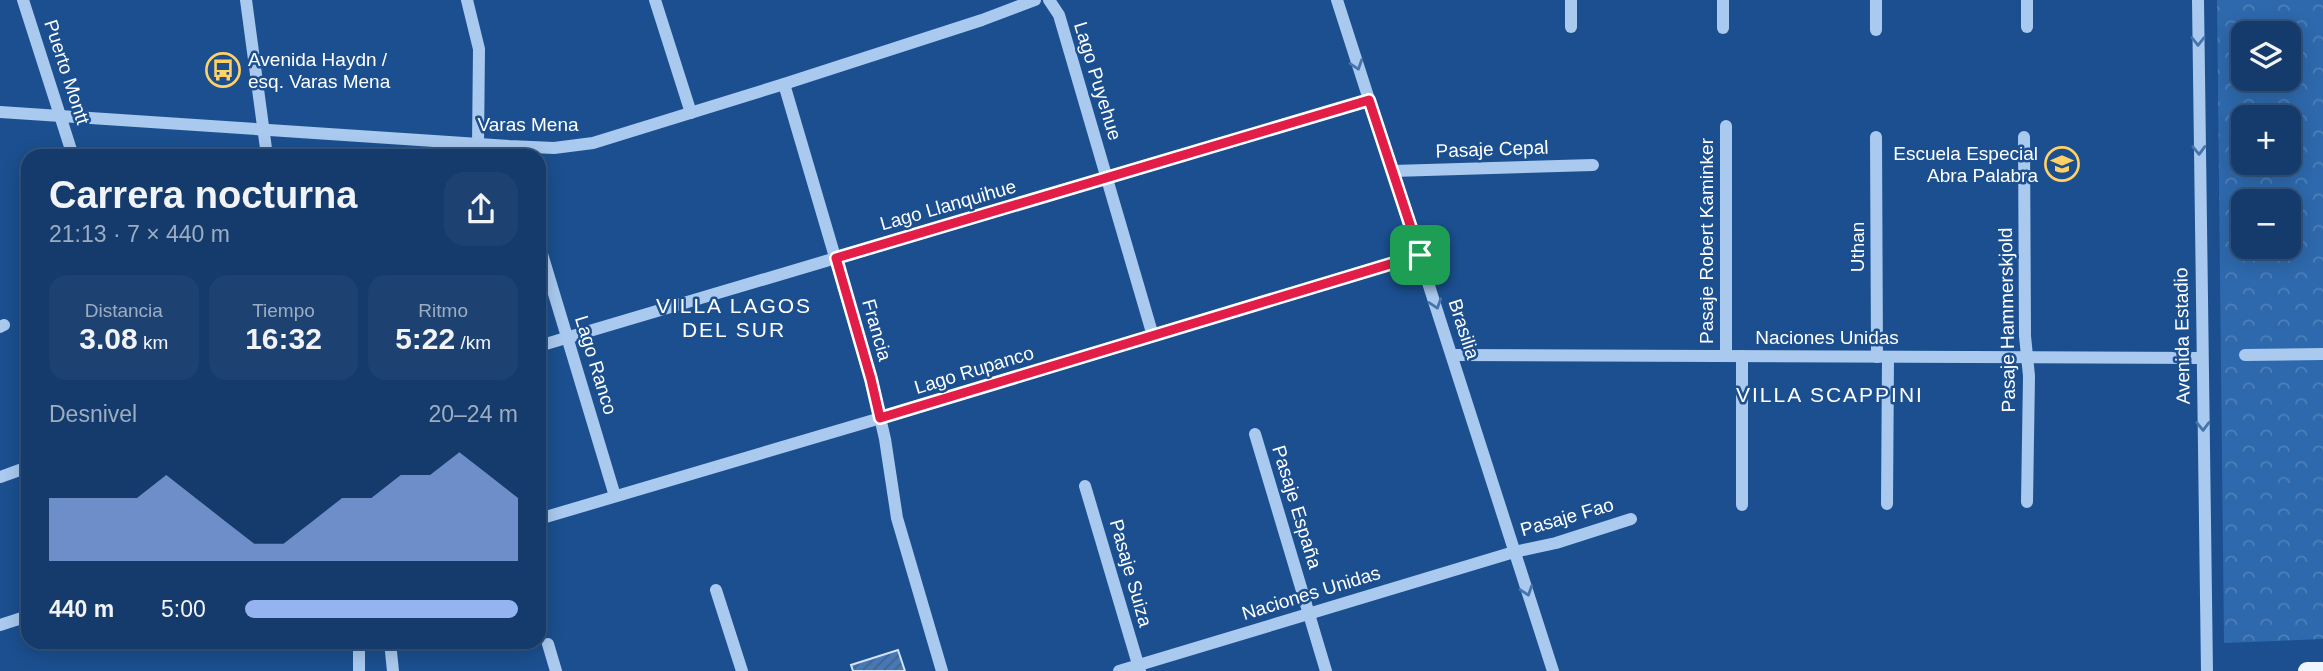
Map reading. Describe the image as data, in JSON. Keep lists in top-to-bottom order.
{
  "streets": {
    "street": [
      "Puerto Montt",
      "Lago Puyehue",
      "Varas Mena",
      "Pasaje Cepal",
      "Lago Llanquihue",
      "Pasaje Robert Kaminker",
      "Uthan",
      "Pasaje Hammerskjold",
      "Brasilia",
      "Francia",
      "Avenida Estadio",
      "Naciones Unidas",
      "Lago Ranco",
      "Lago Rupanco",
      "Pasaje España",
      "Pasaje Fao",
      "Pasaje Suiza"
    ]
  },
  "crossings": [
    ["Puerto Montt", "Varas Mena"],
    ["Lago Puyehue", "Lago Llanquihue"],
    ["Lago Puyehue", "Lago Rupanco"],
    ["Varas Mena", "Francia"],
    ["Pasaje Cepal", "Brasilia"],
    ["Lago Llanquihue", "Brasilia"],
    ["Lago Llanquihue", "Francia"],
    ["Lago Llanquihue", "Lago Ranco"],
    ["Pasaje Robert Kaminker", "Naciones Unidas"],
    ["Uthan", "Naciones Unidas"],
    ["Pasaje Hammerskjold", "Naciones Unidas"],
    ["Brasilia", "Naciones Unidas"],
    ["Brasilia", "Lago Rupanco"],
    ["Brasilia", "Pasaje Fao"],
    ["Francia", "Lago Rupanco"],
    ["Avenida Estadio", "Naciones Unidas"],
    ["Naciones Unidas", "Pasaje España"],
    ["Naciones Unidas", "Pasaje Fao"],
    ["Naciones Unidas", "Pasaje Suiza"],
    ["Lago Ranco", "Lago Rupanco"]
  ],
  "one_way": ["Brasilia", "Avenida Estadio"],
  "districts": ["VILLA LAGOS DEL SUR", "VILLA SCAPPINI"],
  "places": {
    "bus stop": ["Avenida Haydn / esq. Varas Mena"],
    "school or university": ["Escuela Especial Abra Palabra"]
  },
  "page": {
    "map_buttons": ["+", "−"],
    "heading": ["Carrera nocturna", "21:13 · 7 × 440 m"],
    "stats": [
      ["Distancia", "3.08 km"],
      ["Tiempo", "16:32"],
      ["Ritmo", "5:22 /km"]
    ],
    "chart": ["Desnivel", "20–24 m"],
    "list": [
      {
        "name": "440 m",
        "note": "5:00"
      }
    ]
  }
}
